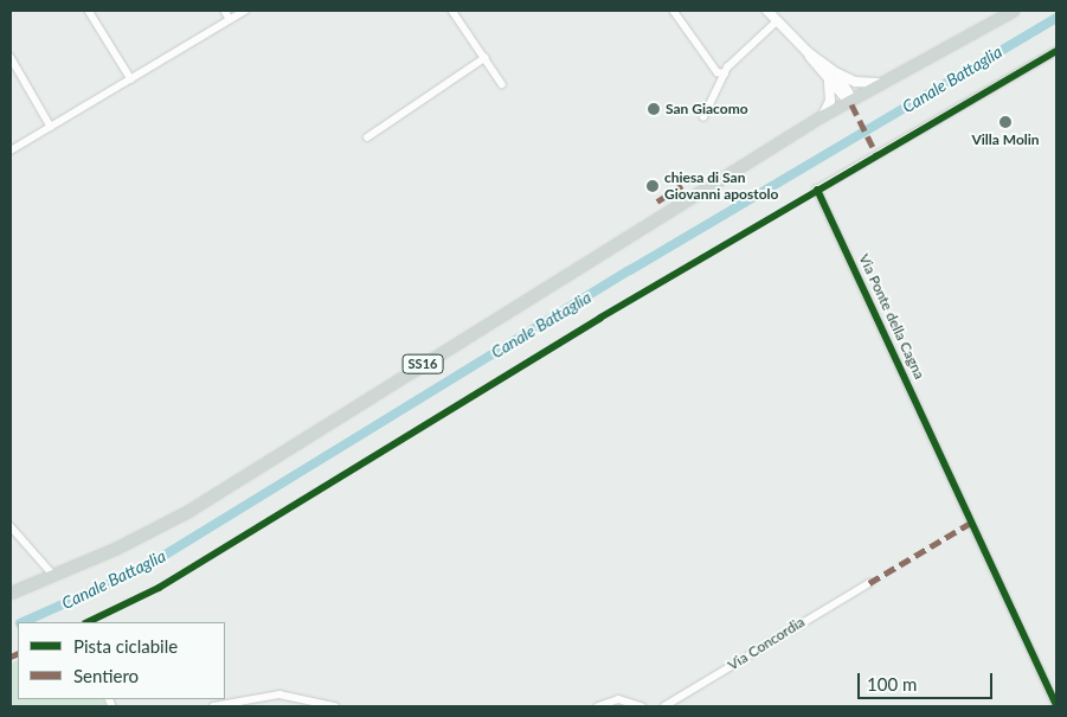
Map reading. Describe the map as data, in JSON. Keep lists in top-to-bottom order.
{
  "streets": {
    "main road": ["SS16"],
    "street": ["Via Ponte della Cagna", "Via Concordia"]
  },
  "water": ["Canale Battaglia"],
  "places": ["San Giacomo", "Villa Molin", "chiesa di San Giovanni apostolo"],
  "legend": ["Pista ciclabile", "Sentiero"],
  "scale_bar": "100 m"
}
